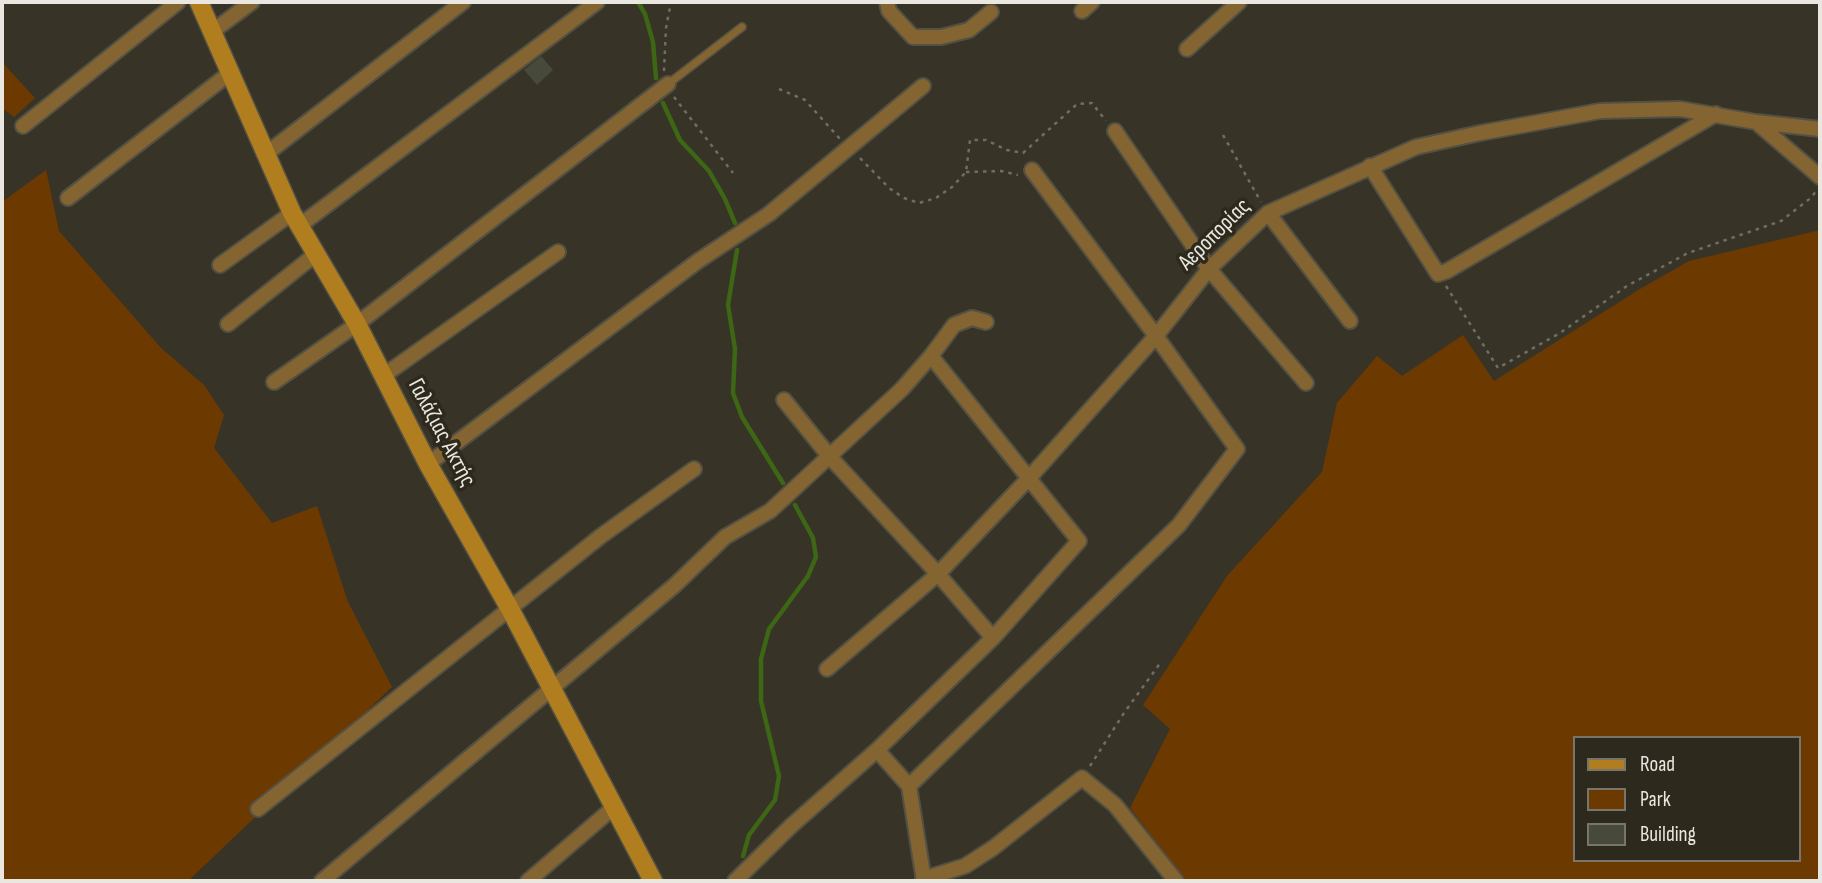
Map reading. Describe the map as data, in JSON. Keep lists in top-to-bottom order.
{
  "streets": {
    "street": ["Αεροπορίας", "Γαλάζιας Ακτής"]
  },
  "legend": ["Road", "Park", "Building"]
}
